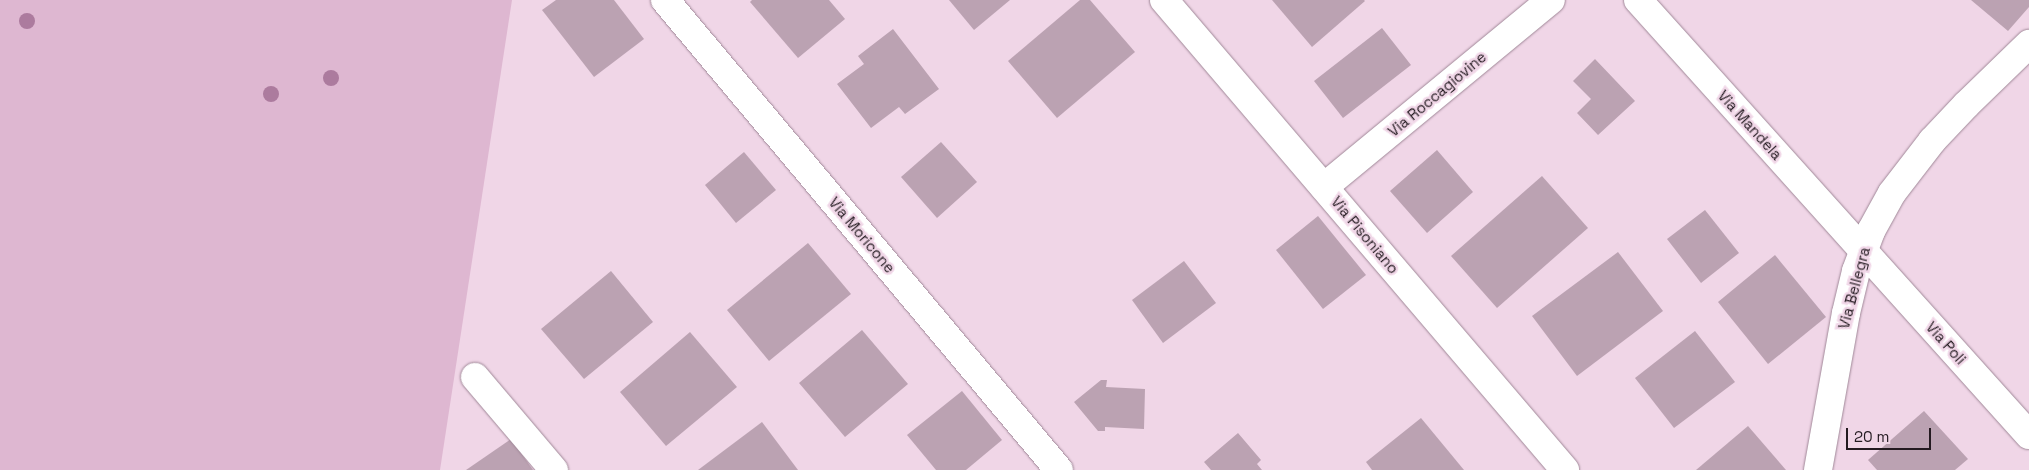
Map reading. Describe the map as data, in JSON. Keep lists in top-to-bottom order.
{
  "streets": {
    "street": [
      "Via Roccagiovine",
      "Via Mandela",
      "Via Moricone",
      "Via Pisoniano",
      "Via Bellegra",
      "Via Poli"
    ]
  },
  "crossings": [
    ["Via Roccagiovine", "Via Pisoniano"],
    ["Via Mandela", "Via Bellegra"],
    ["Via Mandela", "Via Poli"],
    ["Via Bellegra", "Via Poli"]
  ],
  "scale_bar": "20 m"
}
